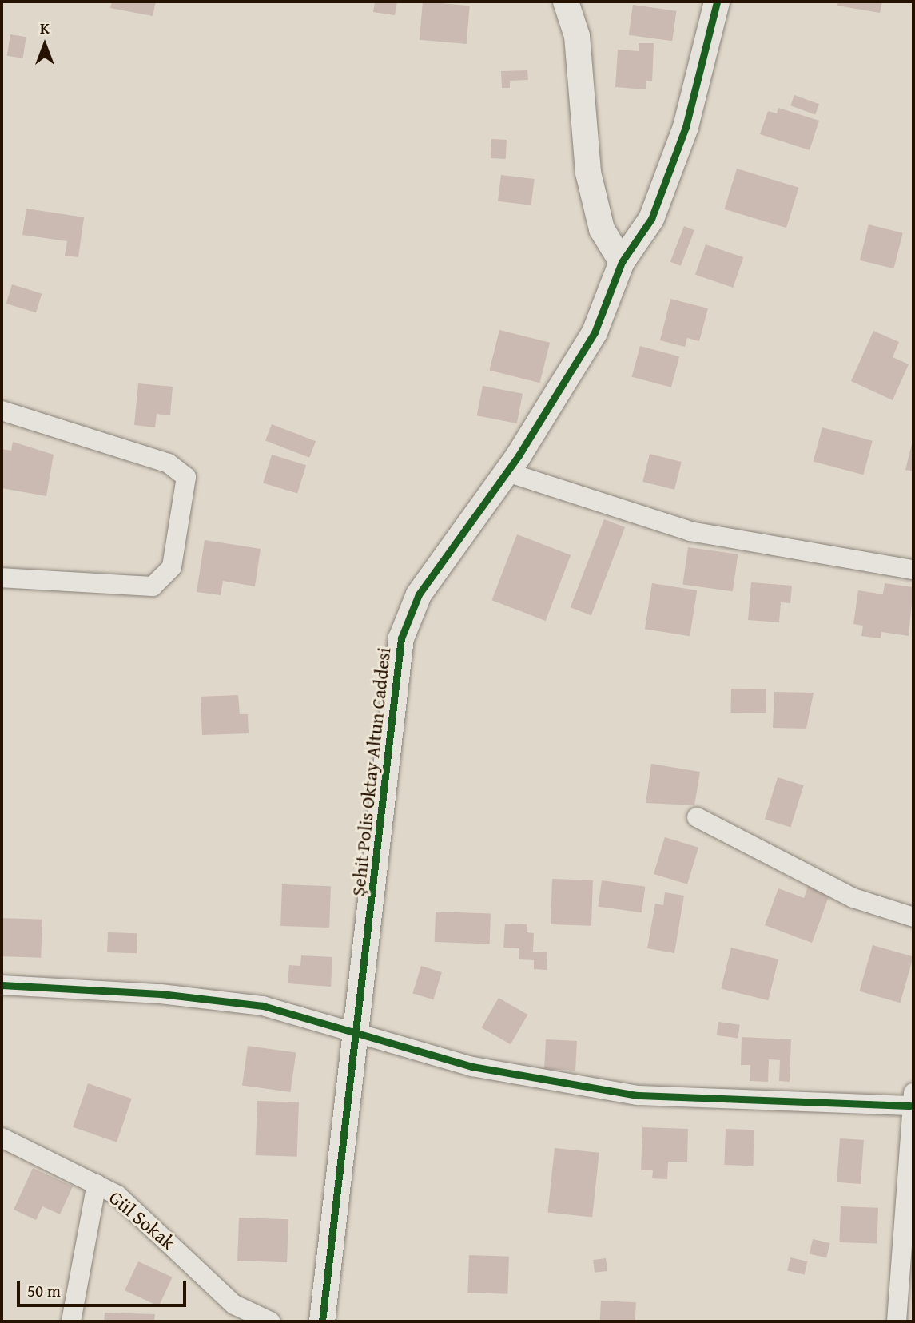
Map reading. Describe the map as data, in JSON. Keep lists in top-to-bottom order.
{
  "streets": {
    "street": ["Şehit Polis Oktay Altun Caddesi", "Gül Sokak"]
  },
  "scale_bar": "50 m",
  "north": "top"
}
